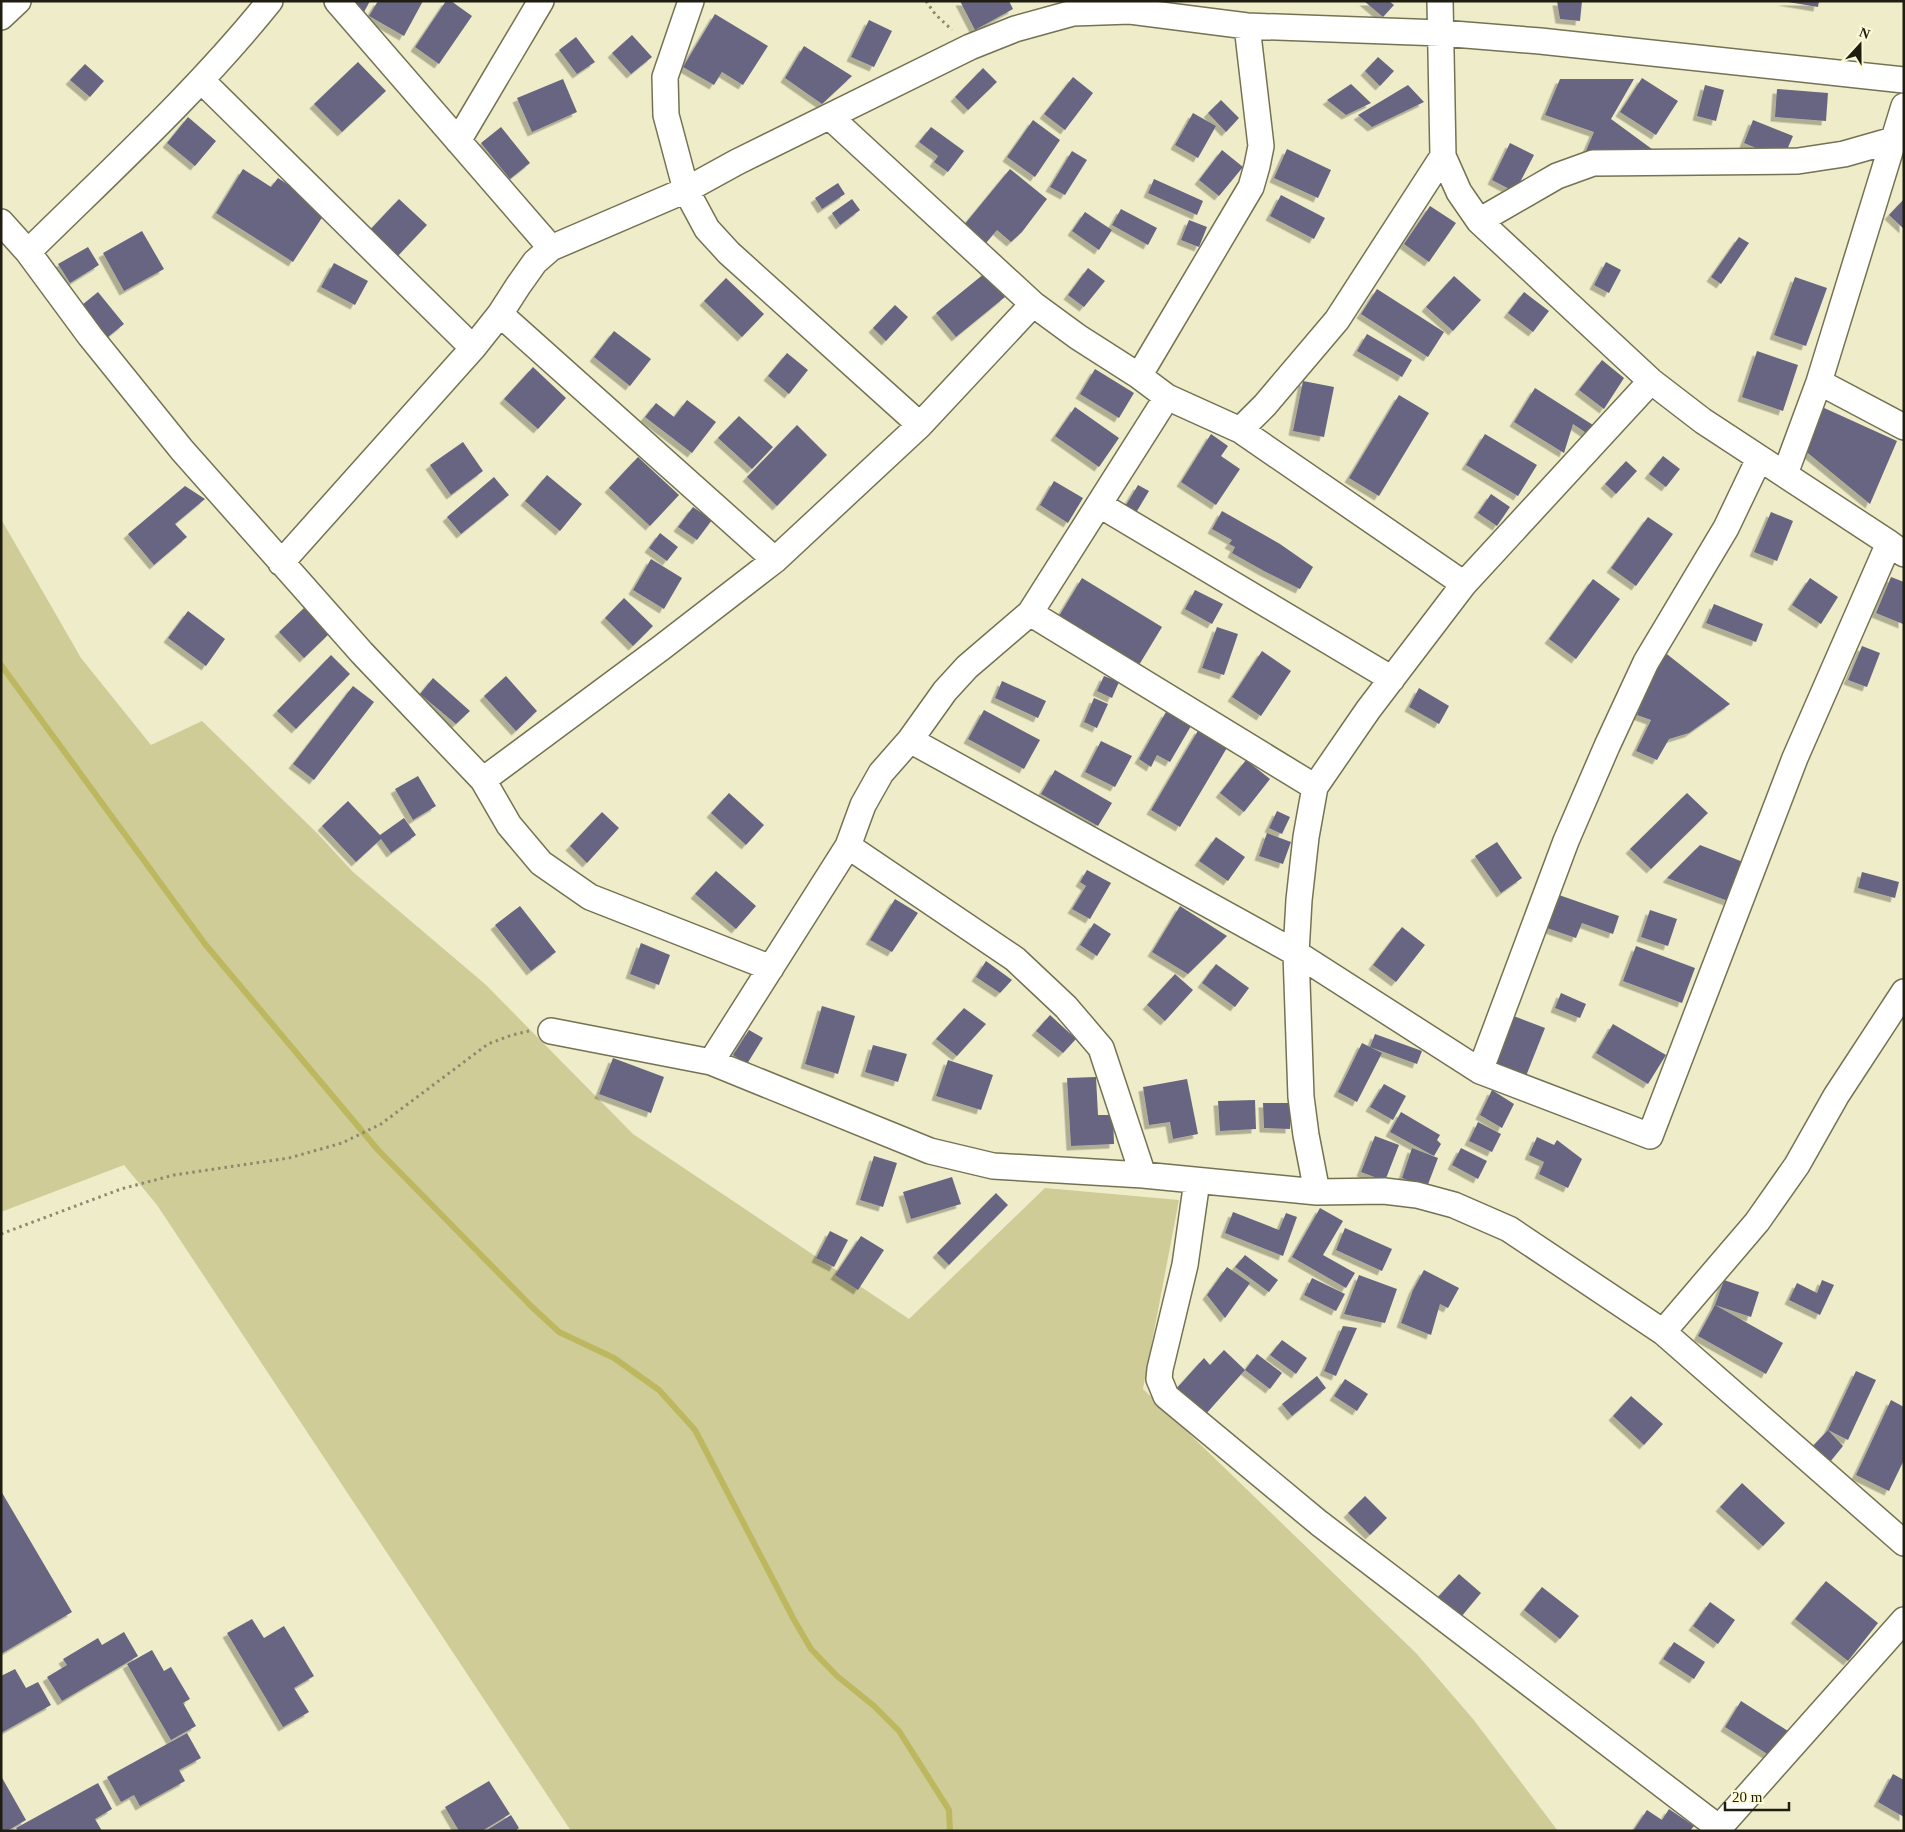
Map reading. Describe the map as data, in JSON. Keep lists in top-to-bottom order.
{
  "scale_bar": "20 m",
  "north": "top"
}
